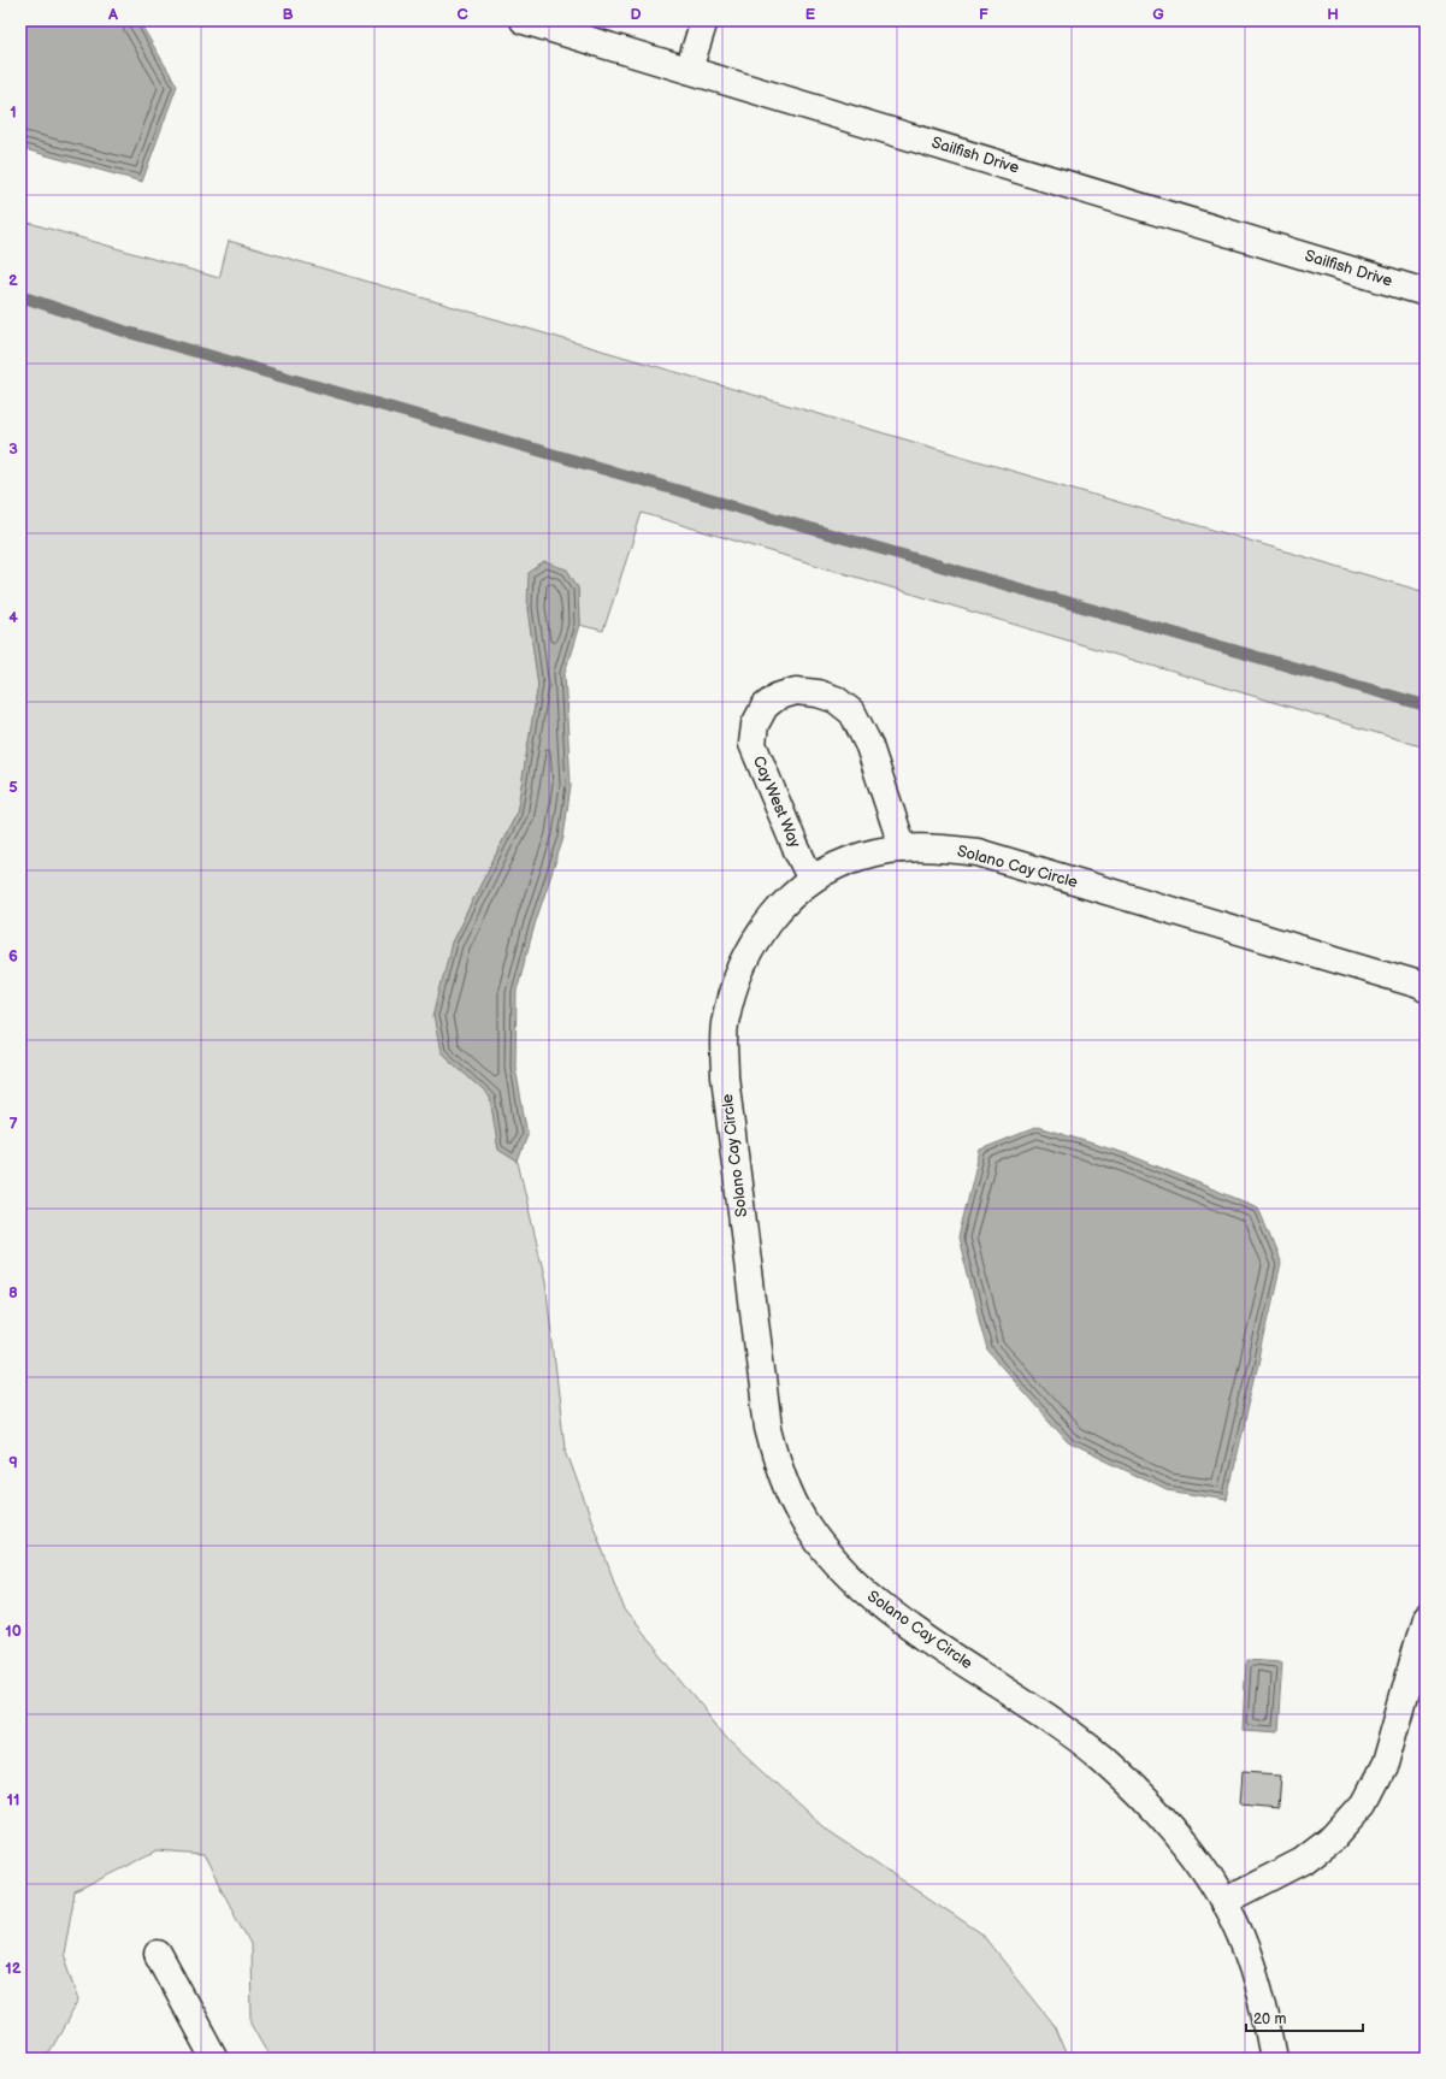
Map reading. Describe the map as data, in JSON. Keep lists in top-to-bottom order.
{
  "streets": {
    "street": ["Sailfish Drive", "Cay West Way", "Solano Cay Circle"]
  },
  "crossings": [
    ["Cay West Way", "Solano Cay Circle"]
  ],
  "scale_bar": "20 m",
  "grid": {
    "columns": [
      "A",
      "B",
      "C",
      "D",
      "E",
      "F",
      "G",
      "H"
    ],
    "rows": [
      "1",
      "2",
      "3",
      "4",
      "5",
      "6",
      "7",
      "8",
      "9",
      "10",
      "11",
      "12"
    ]
  }
}
